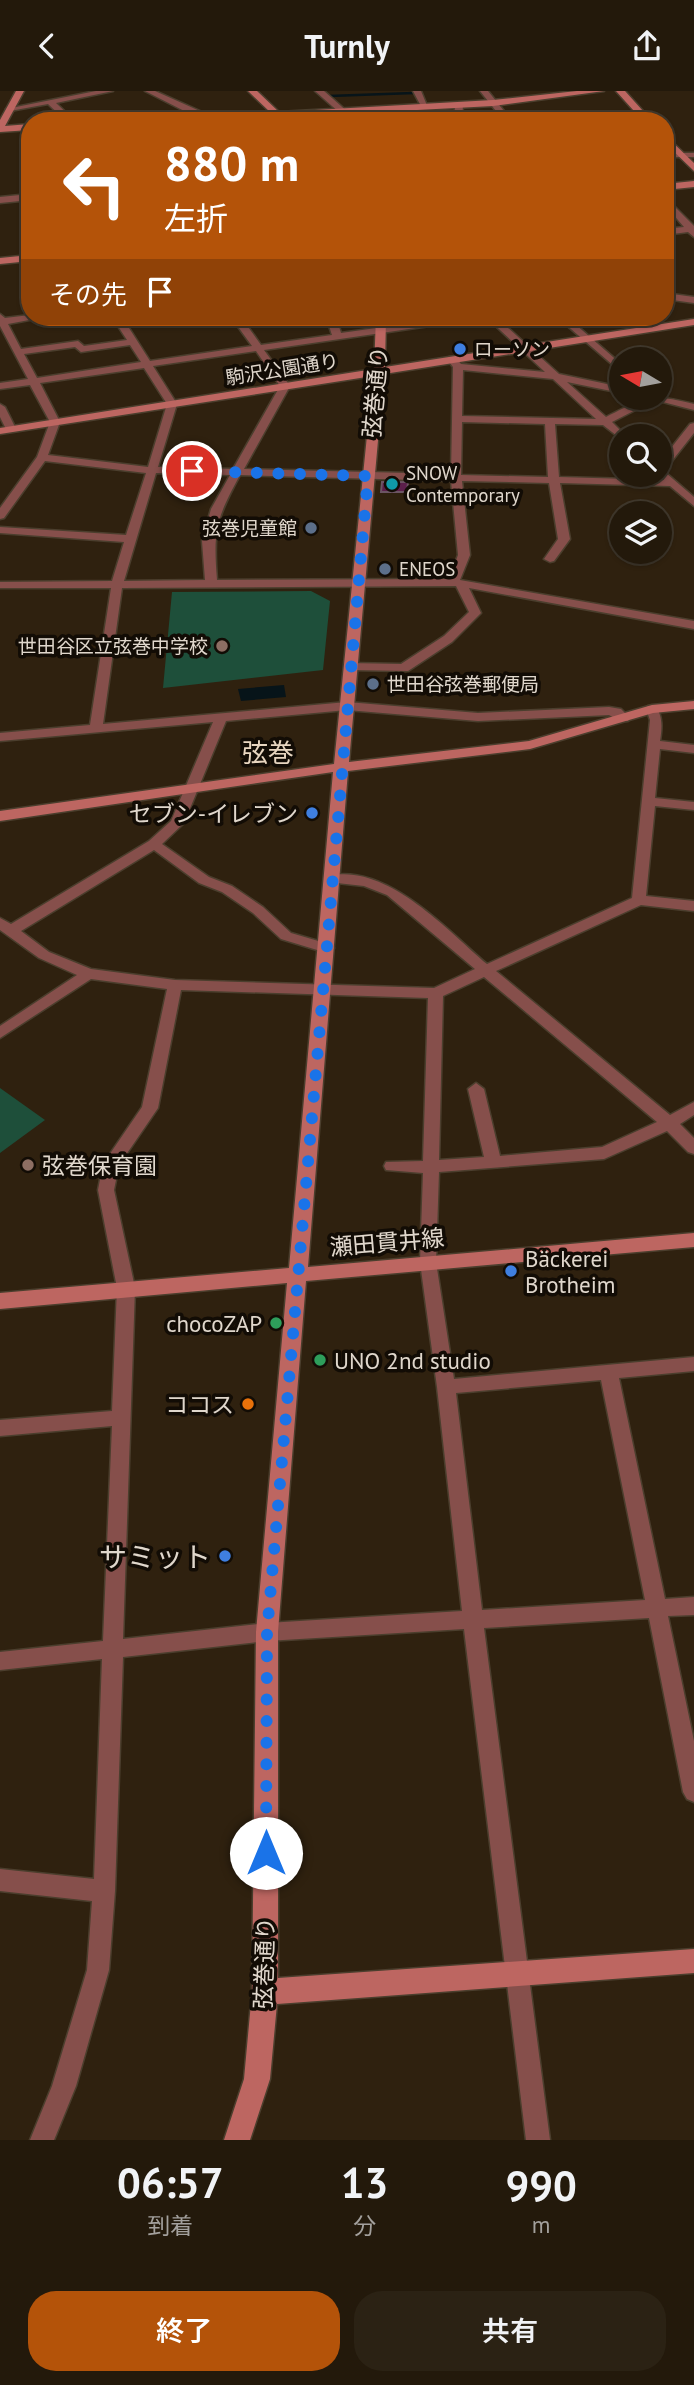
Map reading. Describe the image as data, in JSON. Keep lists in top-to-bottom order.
{
  "streets": {
    "street": ["駒沢公園通り", "弦巻通り", "瀬田貫井線"]
  },
  "crossings": [
    ["駒沢公園通り", "弦巻通り"],
    ["弦巻通り", "瀬田貫井線"]
  ],
  "districts": ["弦巻"],
  "places": [
    "ローソン",
    "SNOW Contemporary",
    "弦巻児童館",
    "ENEOS",
    "世田谷区立弦巻中学校",
    "世田谷弦巻郵便局",
    "セブン-イレブン",
    "弦巻保育園",
    "Bäckerei Brotheim",
    "chocoZAP",
    "UNO 2nd studio",
    "ココス",
    "サミット"
  ],
  "north": "left",
  "page": {
    "header": "Turnly",
    "turn": ["880 m", "左折"],
    "then": "その先",
    "eta": [
      "06:57",
      "到着",
      "13",
      "分",
      "990",
      "m"
    ],
    "buttons": ["終了", "共有"]
  }
}
